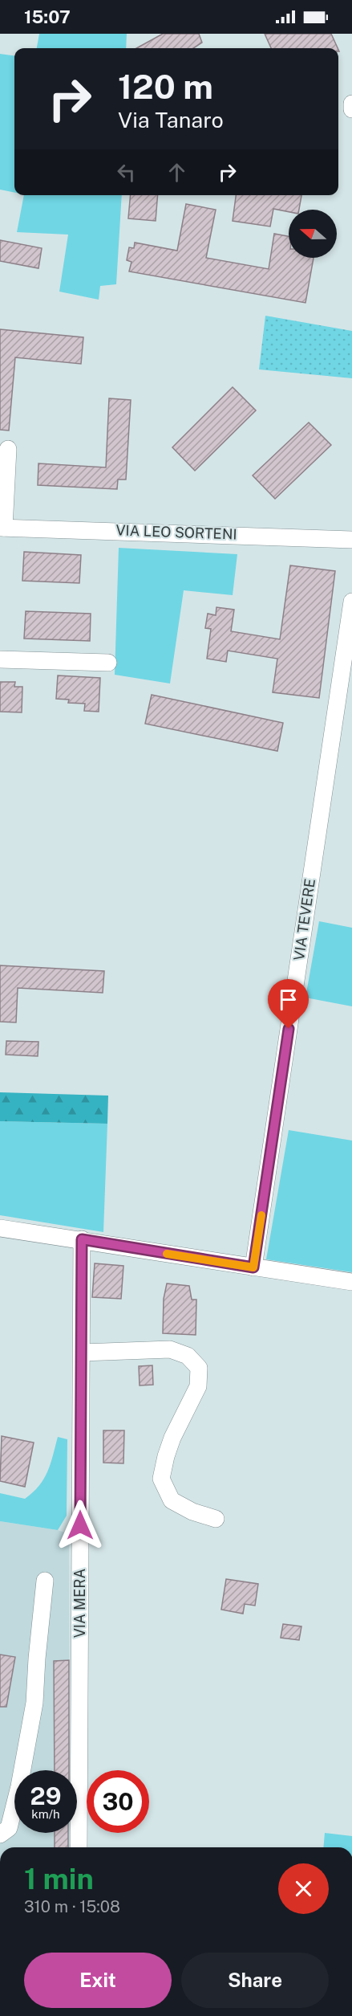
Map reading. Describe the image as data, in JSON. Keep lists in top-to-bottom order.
{
  "streets": {
    "street": ["VIA LEO SORTENI", "VIA TEVERE", "VIA MERA"]
  },
  "north": "left",
  "page": {
    "status": "15:07",
    "turn": ["120 m", "Via Tanaro"],
    "speed": "29 km/h",
    "limit": "30",
    "heading": ["1 min", "310 m · 15:08"],
    "buttons": ["Exit", "Share"]
  }
}
